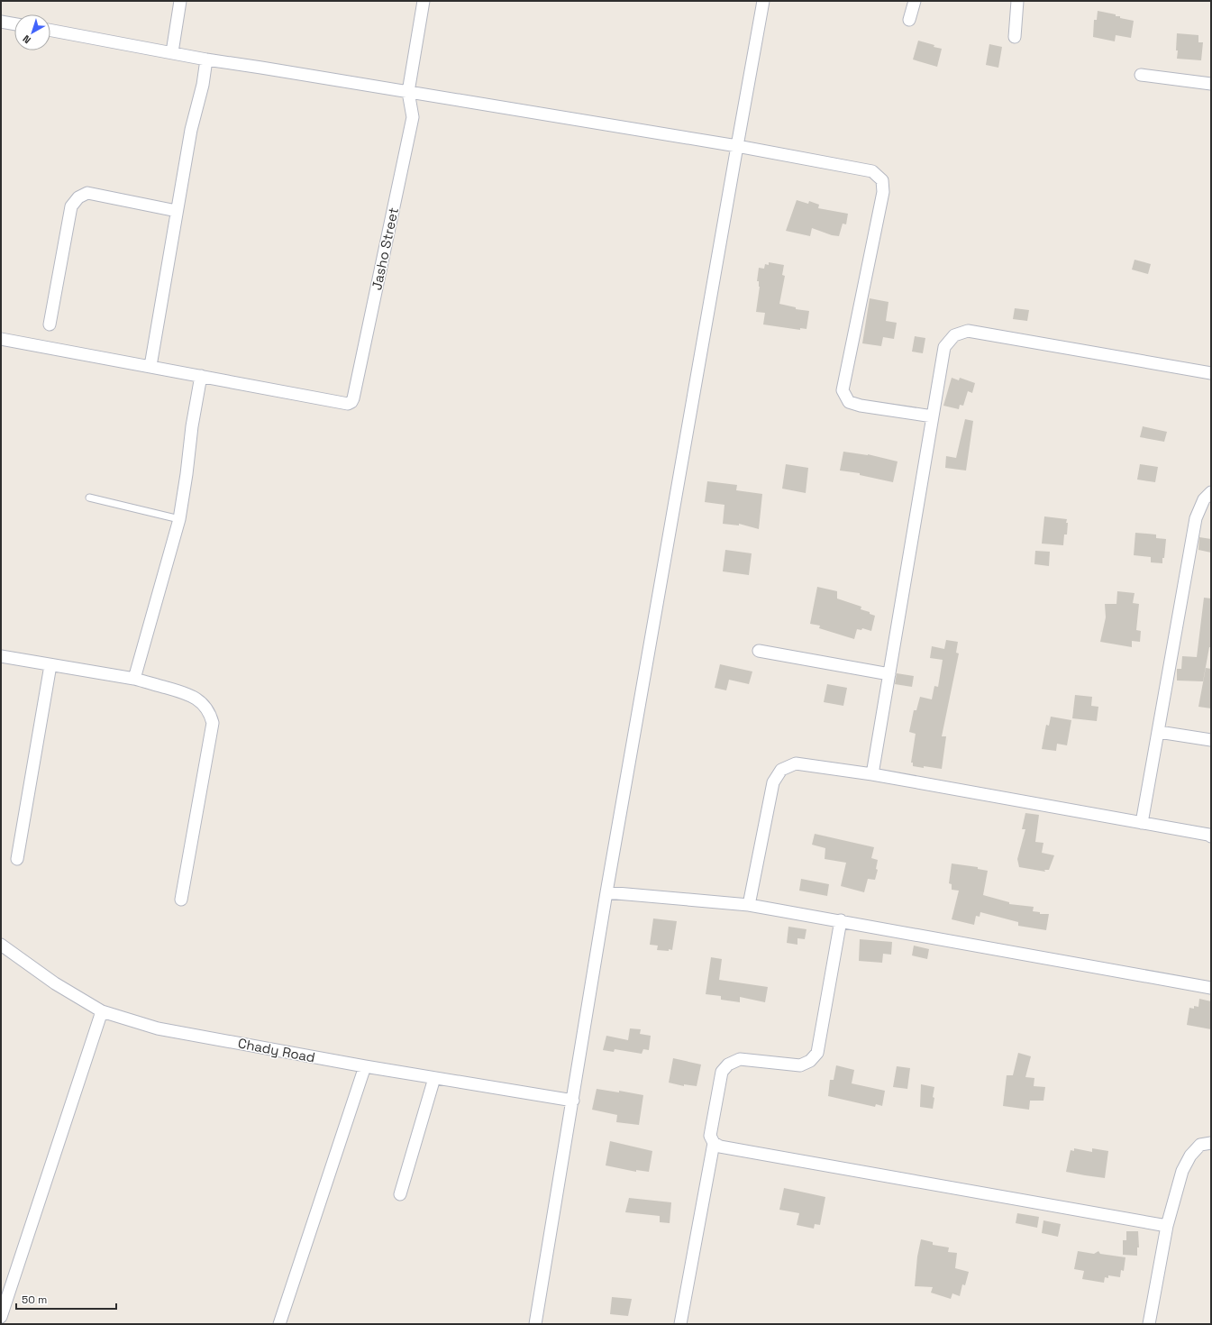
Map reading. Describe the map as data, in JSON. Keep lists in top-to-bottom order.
{
  "streets": {
    "street": ["Jasho Street", "Chady Road"]
  },
  "scale_bar": "50 m",
  "north": "bottom left"
}
